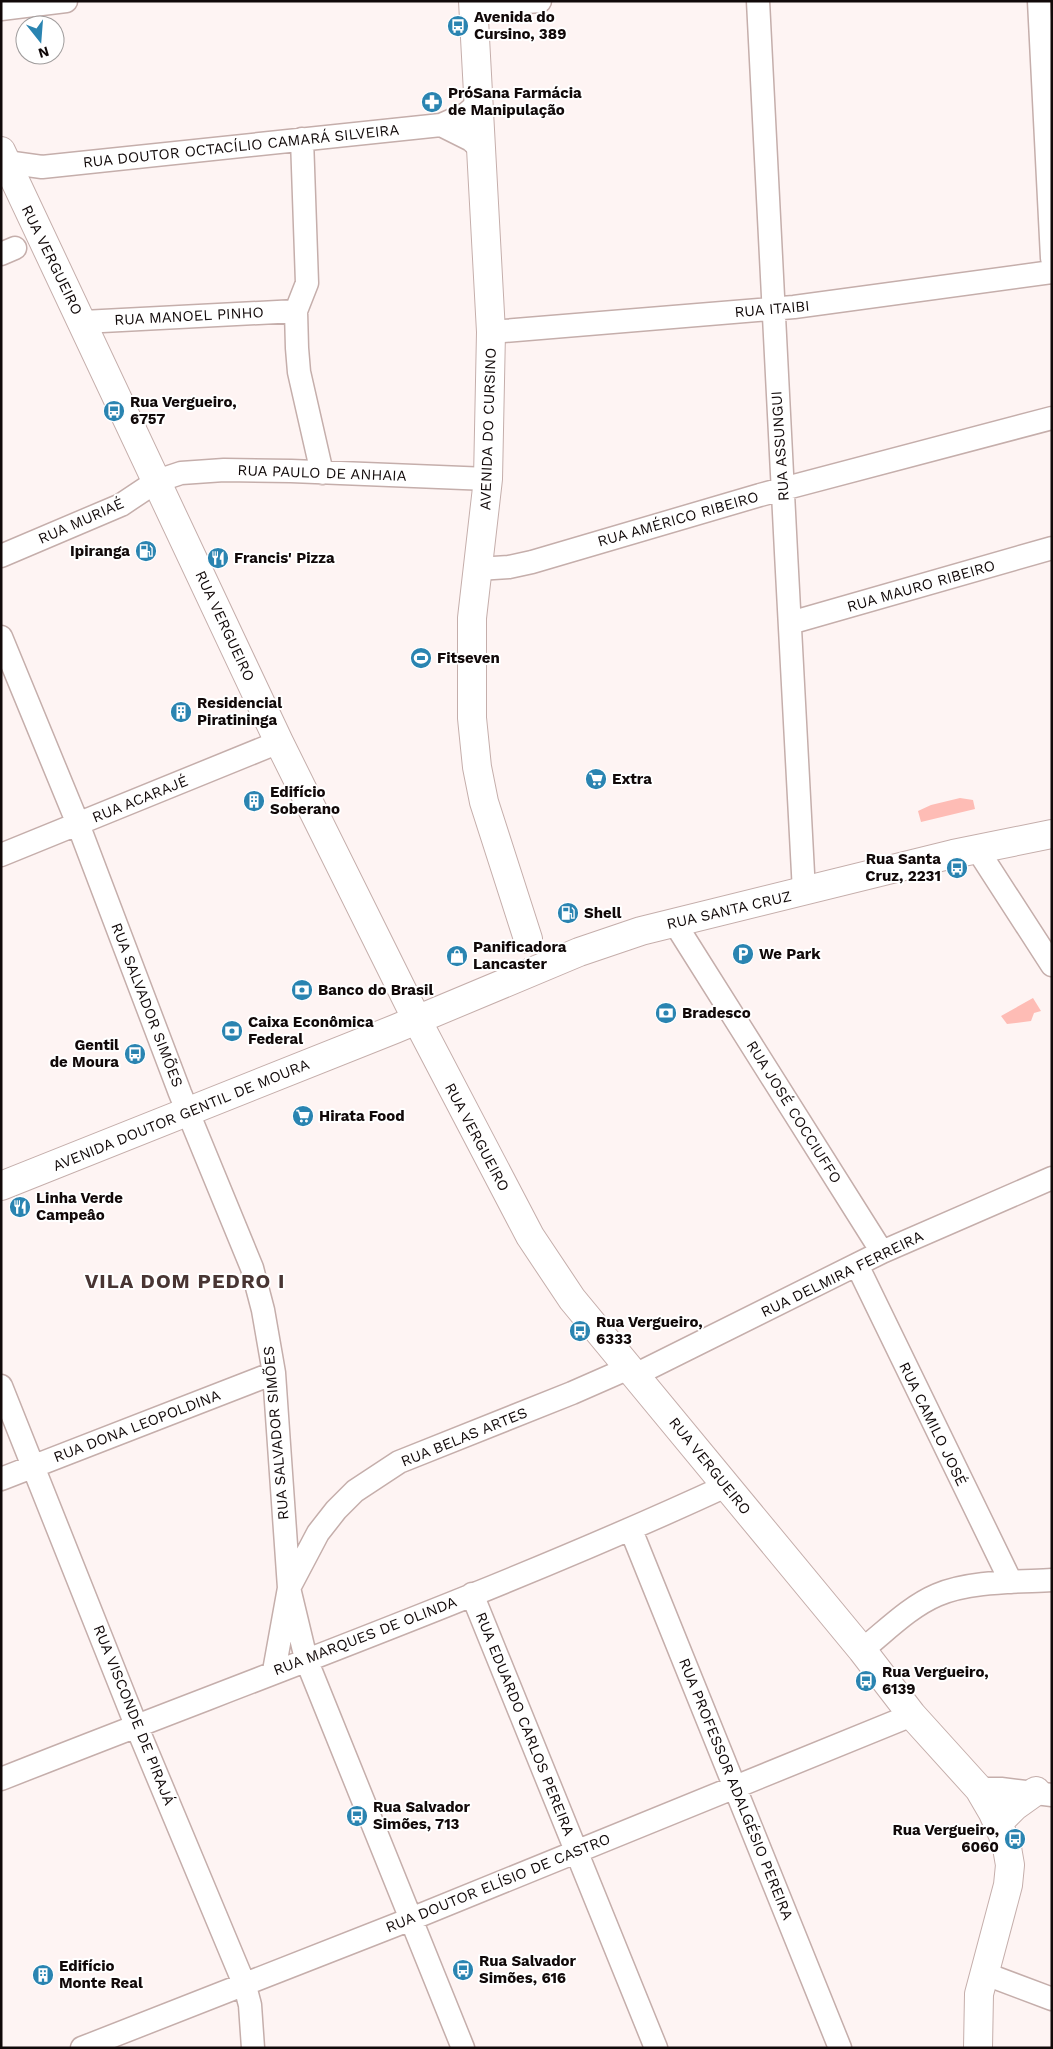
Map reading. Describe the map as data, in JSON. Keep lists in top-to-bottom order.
{
  "streets": {
    "main road": [
      "RUA VERGUEIRO",
      "AVENIDA DO CURSINO",
      "RUA SANTA CRUZ",
      "AVENIDA DOUTOR GENTIL DE MOURA"
    ],
    "street": [
      "RUA DOUTOR OCTACÍLIO CAMARÁ SILVEIRA",
      "RUA ITAIBI",
      "RUA MANOEL PINHO",
      "RUA ASSUNGUI",
      "RUA PAULO DE ANHAIA",
      "RUA AMÉRICO RIBEIRO",
      "RUA MURIAÉ",
      "RUA MAURO RIBEIRO",
      "RUA ACARAJÉ",
      "RUA SALVADOR SIMÕES",
      "RUA JOSÉ COCCIUFFO",
      "RUA DELMIRA FERREIRA",
      "RUA CAMILO JOSÉ",
      "RUA DONA LEOPOLDINA",
      "RUA BELAS ARTES",
      "RUA MARQUES DE OLINDA",
      "RUA VISCONDE DE PIRAJÁ",
      "RUA EDUARDO CARLOS PEREIRA",
      "RUA PROFESSOR ADALGÉSIO PEREIRA",
      "RUA DOUTOR ELÍSIO DE CASTRO"
    ]
  },
  "crossings": [
    ["RUA DOUTOR OCTACÍLIO CAMARÁ SILVEIRA", "RUA VERGUEIRO"],
    ["RUA DOUTOR OCTACÍLIO CAMARÁ SILVEIRA", "AVENIDA DO CURSINO"],
    ["RUA VERGUEIRO", "RUA MANOEL PINHO"],
    ["RUA VERGUEIRO", "RUA PAULO DE ANHAIA"],
    ["RUA VERGUEIRO", "RUA MURIAÉ"],
    ["RUA VERGUEIRO", "RUA ACARAJÉ"],
    ["RUA VERGUEIRO", "RUA SANTA CRUZ"],
    ["RUA VERGUEIRO", "AVENIDA DOUTOR GENTIL DE MOURA"],
    ["RUA VERGUEIRO", "RUA DELMIRA FERREIRA"],
    ["RUA VERGUEIRO", "RUA BELAS ARTES"],
    ["RUA VERGUEIRO", "RUA MARQUES DE OLINDA"],
    ["RUA VERGUEIRO", "RUA DOUTOR ELÍSIO DE CASTRO"],
    ["RUA ITAIBI", "AVENIDA DO CURSINO"],
    ["RUA ITAIBI", "RUA ASSUNGUI"],
    ["AVENIDA DO CURSINO", "RUA PAULO DE ANHAIA"],
    ["AVENIDA DO CURSINO", "RUA AMÉRICO RIBEIRO"],
    ["RUA ASSUNGUI", "RUA AMÉRICO RIBEIRO"],
    ["RUA ASSUNGUI", "RUA MAURO RIBEIRO"],
    ["RUA ASSUNGUI", "RUA SANTA CRUZ"],
    ["RUA PAULO DE ANHAIA", "RUA MURIAÉ"],
    ["RUA ACARAJÉ", "RUA SALVADOR SIMÕES"],
    ["RUA SANTA CRUZ", "RUA JOSÉ COCCIUFFO"],
    ["RUA SANTA CRUZ", "AVENIDA DOUTOR GENTIL DE MOURA"],
    ["RUA SALVADOR SIMÕES", "AVENIDA DOUTOR GENTIL DE MOURA"],
    ["RUA SALVADOR SIMÕES", "RUA DONA LEOPOLDINA"],
    ["RUA SALVADOR SIMÕES", "RUA BELAS ARTES"],
    ["RUA SALVADOR SIMÕES", "RUA MARQUES DE OLINDA"],
    ["RUA SALVADOR SIMÕES", "RUA DOUTOR ELÍSIO DE CASTRO"],
    ["RUA JOSÉ COCCIUFFO", "RUA DELMIRA FERREIRA"],
    ["RUA DELMIRA FERREIRA", "RUA CAMILO JOSÉ"],
    ["RUA DELMIRA FERREIRA", "RUA BELAS ARTES"],
    ["RUA DONA LEOPOLDINA", "RUA VISCONDE DE PIRAJÁ"],
    ["RUA MARQUES DE OLINDA", "RUA VISCONDE DE PIRAJÁ"],
    ["RUA MARQUES DE OLINDA", "RUA EDUARDO CARLOS PEREIRA"],
    ["RUA MARQUES DE OLINDA", "RUA PROFESSOR ADALGÉSIO PEREIRA"],
    ["RUA VISCONDE DE PIRAJÁ", "RUA DOUTOR ELÍSIO DE CASTRO"],
    ["RUA EDUARDO CARLOS PEREIRA", "RUA DOUTOR ELÍSIO DE CASTRO"],
    ["RUA PROFESSOR ADALGÉSIO PEREIRA", "RUA DOUTOR ELÍSIO DE CASTRO"]
  ],
  "districts": ["VILA DOM PEDRO I"],
  "places": {
    "bus stop": [
      "Avenida do Cursino, 389",
      "Rua Vergueiro, 6757",
      "Rua Santa Cruz, 2231",
      "Gentil de Moura",
      "Rua Vergueiro, 6333",
      "Rua Vergueiro, 6139",
      "Rua Salvador Simões, 713",
      "Rua Vergueiro, 6060",
      "Rua Salvador Simões, 616"
    ],
    "pharmacy": ["PróSana Farmácia de Manipulação"],
    "fuel station": ["Ipiranga", "Shell"],
    "restaurant": ["Francis' Pizza", "Linha Verde Campeâo"],
    "sports": ["Fitseven"],
    "building": ["Residencial Piratininga", "Edifício Soberano", "Edifício Monte Real"],
    "supermarket": ["Extra", "Hirata Food"],
    "parking": ["We Park"],
    "shop": ["Panificadora Lancaster"],
    "bank": ["Banco do Brasil", "Bradesco", "Caixa Econômica Federal"]
  },
  "north": "bottom"
}
